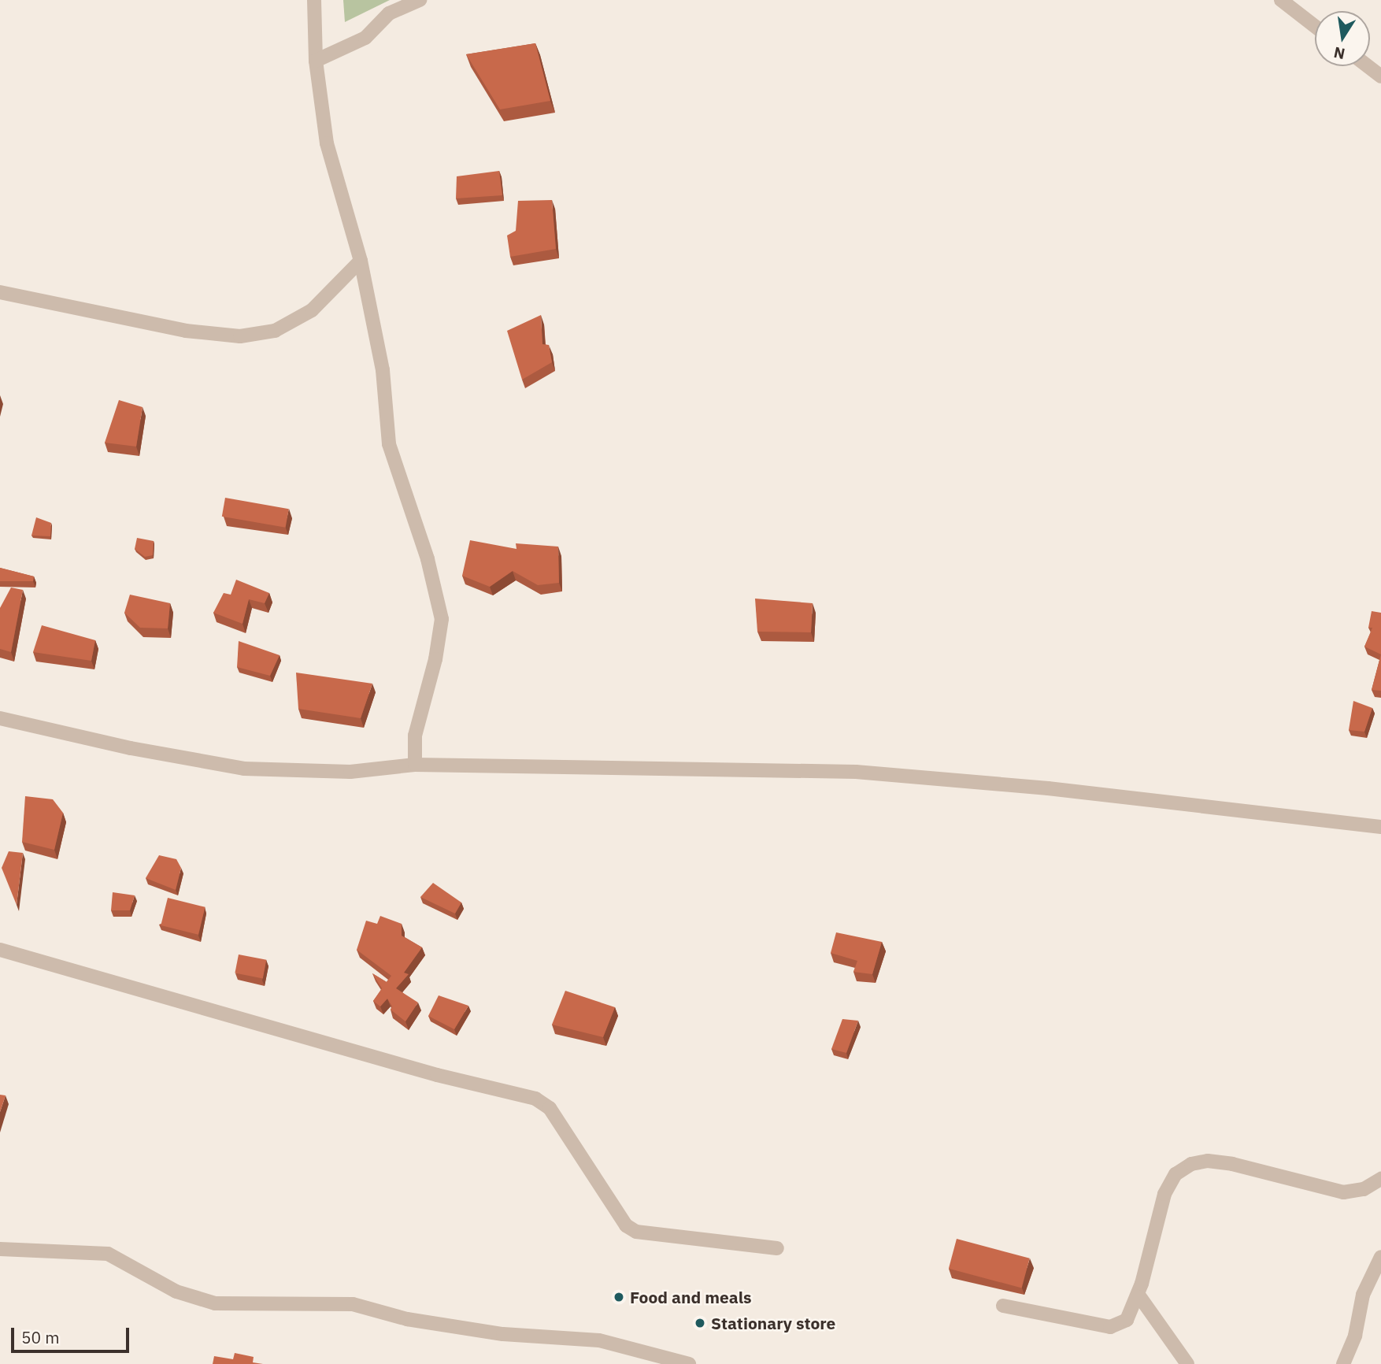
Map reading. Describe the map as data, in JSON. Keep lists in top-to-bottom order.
{
  "places": ["Food and meals", "Stationary store"],
  "scale_bar": "50 m",
  "north": "bottom"
}
